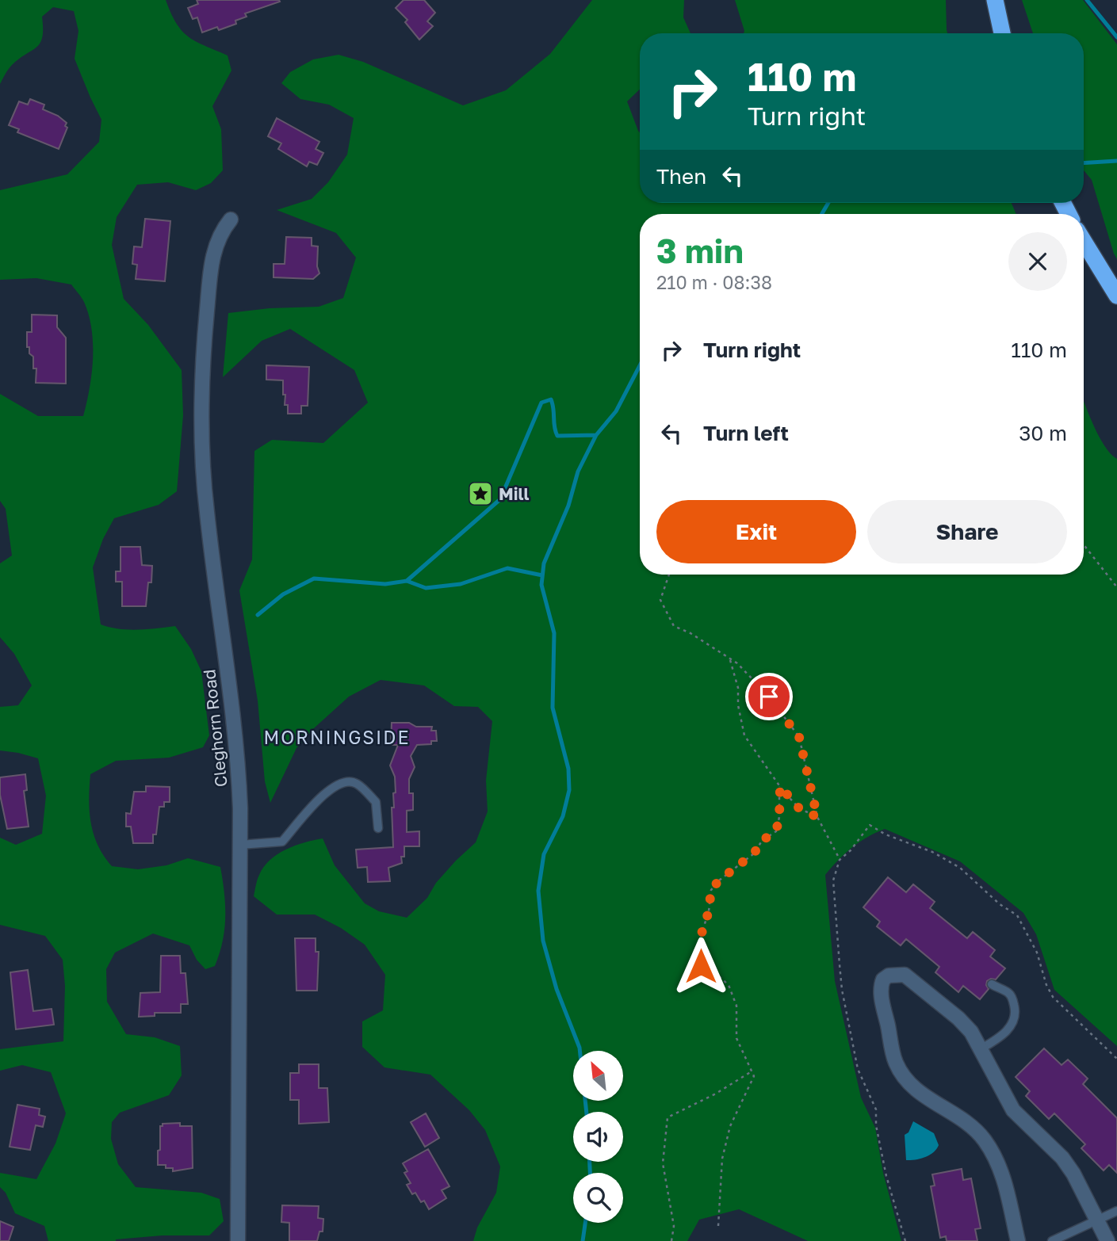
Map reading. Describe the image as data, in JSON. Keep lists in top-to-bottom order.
{
  "streets": {
    "street": ["Cleghorn Road"]
  },
  "districts": ["MORNINGSIDE"],
  "places": {
    "place": ["Mill"]
  },
  "north": "top left",
  "page": {
    "turn": ["110 m", "Turn right"],
    "then": "Then",
    "heading": ["3 min", "210 m · 08:38"],
    "list": [
      {
        "name": "Turn right",
        "value": "110 m"
      },
      {
        "name": "Turn left",
        "value": "30 m"
      }
    ],
    "buttons": ["Exit", "Share"]
  }
}
